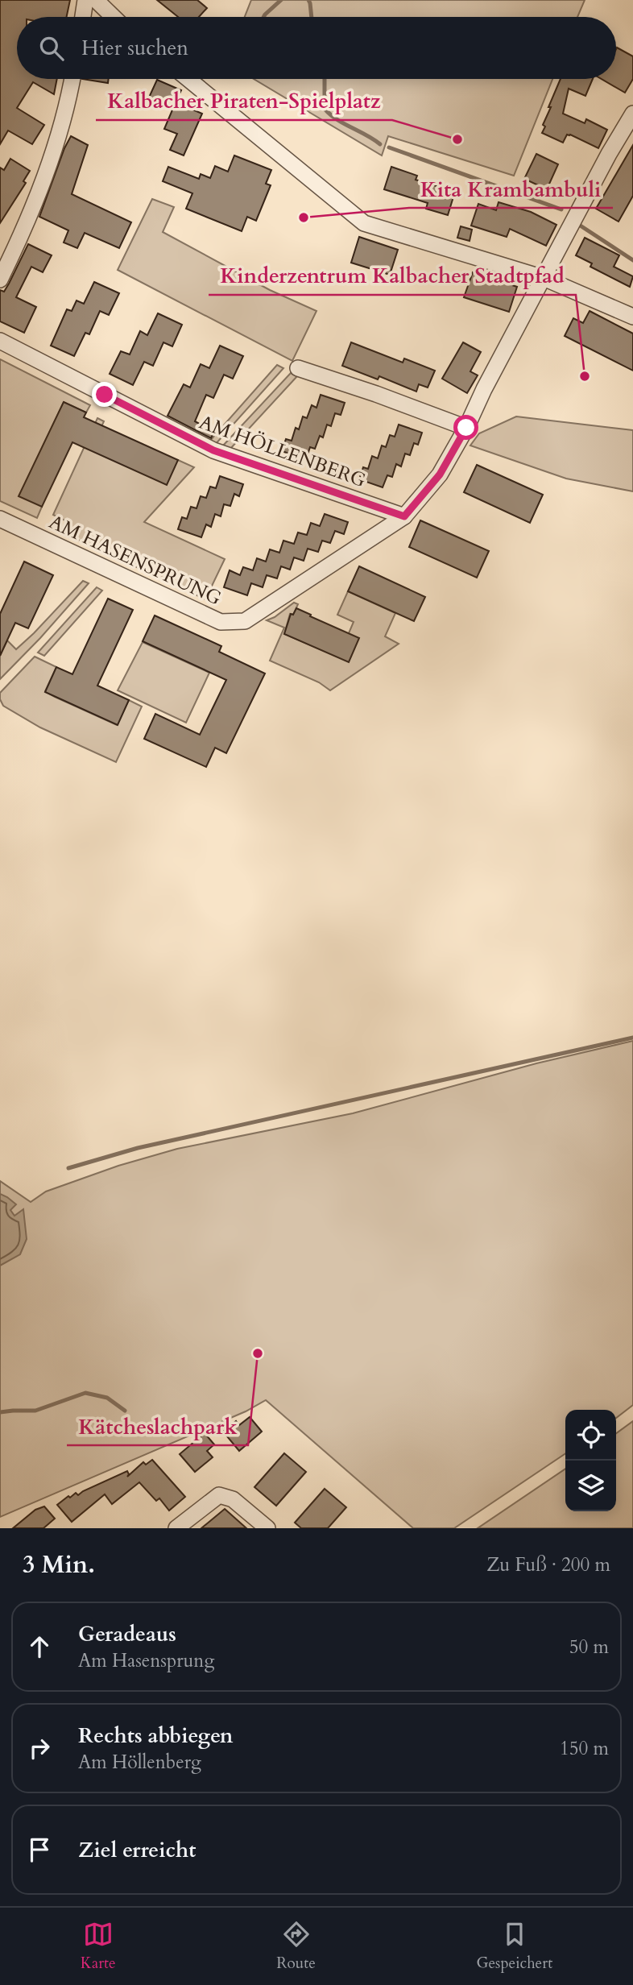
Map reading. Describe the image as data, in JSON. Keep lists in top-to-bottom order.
{
  "streets": {
    "street": ["AM HÖLLENBERG", "AM HASENSPRUNG"]
  },
  "crossings": [
    ["AM HÖLLENBERG", "AM HASENSPRUNG"]
  ],
  "places": [
    "Kalbacher Piraten-Spielplatz",
    "Kita Krambambuli",
    "Kinderzentrum Kalbacher Stadtpfad",
    "Kätcheslachpark"
  ],
  "page": {
    "search": "Hier suchen",
    "heading": ["3 Min.", "Zu Fuß · 200 m"],
    "list": [
      ["Geradeaus", "Am Hasensprung", "50 m"],
      ["Rechts abbiegen", "Am Höllenberg", "150 m"],
      "Ziel erreicht"
    ],
    "nav": ["Karte", "Route", "Gespeichert"]
  }
}
